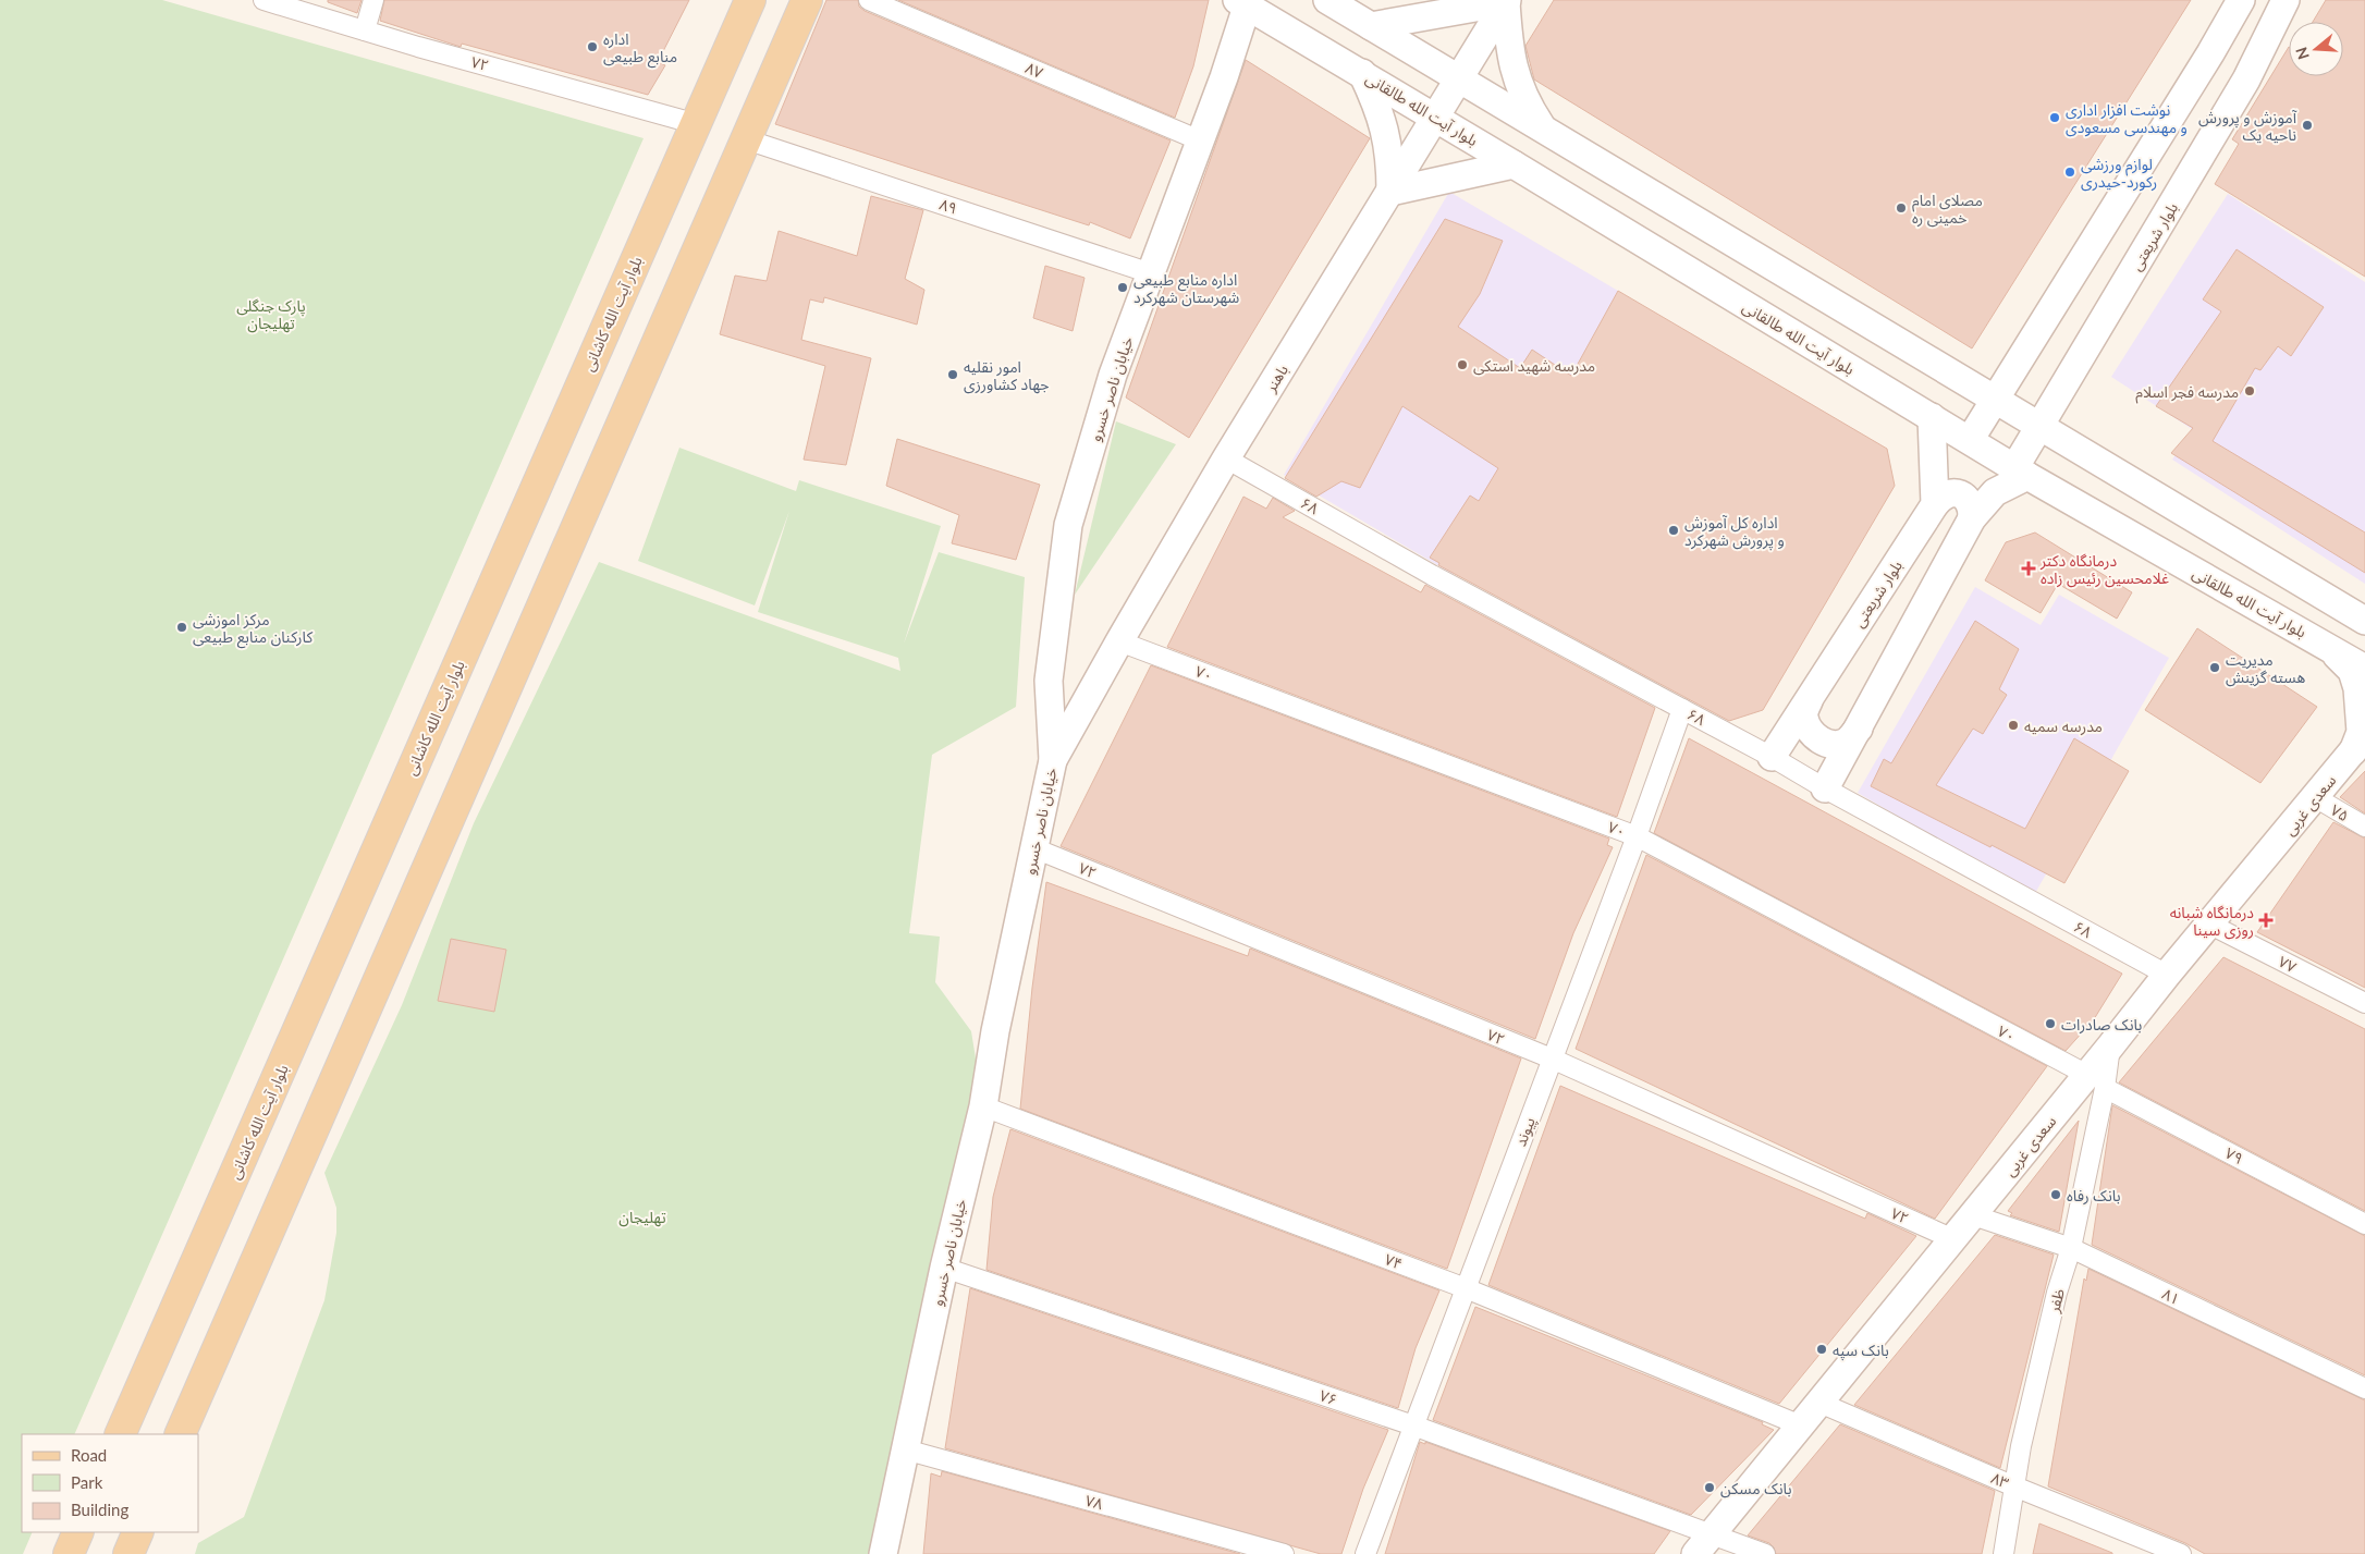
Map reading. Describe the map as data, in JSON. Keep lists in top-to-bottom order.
{
  "streets": {
    "main road": [
      "بلوار آیت الله طالقانی",
      "بلوار شریعتی",
      "بلوار آیت الله کاشانی",
      "باهنر",
      "خیابان ناصر خسرو",
      "سعدی غربی"
    ],
    "street": [
      "۷۲",
      "۸۷",
      "۸۹",
      "۶۸",
      "۷۰",
      "۷۵",
      "۷۷",
      "پیوند",
      "۷۹",
      "۷۴",
      "۸۱",
      "ظفر",
      "۷۶",
      "۸۳",
      "۷۸"
    ]
  },
  "crossings": [
    ["۷۲", "بلوار آیت الله کاشانی"],
    ["۷۲", "خیابان ناصر خسرو"],
    ["۷۲", "سعدی غربی"],
    ["۷۲", "پیوند"],
    ["۸۷", "خیابان ناصر خسرو"],
    ["بلوار آیت الله طالقانی", "بلوار شریعتی"],
    ["بلوار آیت الله طالقانی", "باهنر"],
    ["بلوار آیت الله طالقانی", "خیابان ناصر خسرو"],
    ["۸۹", "خیابان ناصر خسرو"],
    ["بلوار شریعتی", "۶۸"],
    ["باهنر", "خیابان ناصر خسرو"],
    ["باهنر", "۶۸"],
    ["باهنر", "۷۰"],
    ["خیابان ناصر خسرو", "۷۴"],
    ["خیابان ناصر خسرو", "۷۶"],
    ["خیابان ناصر خسرو", "۷۸"],
    ["۶۸", "سعدی غربی"],
    ["۶۸", "پیوند"],
    ["۷۰", "سعدی غربی"],
    ["۷۰", "پیوند"],
    ["۷۰", "۷۹"],
    ["۷۰", "ظفر"],
    ["سعدی غربی", "۷۵"],
    ["سعدی غربی", "۷۷"],
    ["سعدی غربی", "۷۹"],
    ["سعدی غربی", "۷۴"],
    ["سعدی غربی", "۸۱"],
    ["سعدی غربی", "ظفر"],
    ["سعدی غربی", "۷۶"],
    ["سعدی غربی", "۸۳"],
    ["پیوند", "۷۴"],
    ["پیوند", "۷۶"],
    ["۷۹", "ظفر"],
    ["۸۱", "ظفر"],
    ["ظفر", "۸۳"]
  ],
  "parks": ["پارک جنگلی تهلیجان", "تهلیجان"],
  "places": {
    "other": [
      "اداره منابع طبیعی",
      "نوشت افزار اداری و مهندسی مسعودی",
      "آموزش و پرورش ناحیه یک",
      "لوازم ورزشی رکورد-حیدری",
      "مصلای امام خمینی ره",
      "اداره منابع طبیعی شهرستان شهرکرد",
      "مدرسه شهید استکی",
      "امور نقلیه جهاد کشاورزی",
      "مدرسه فجر اسلام",
      "اداره کل آموزش و پرورش شهرکرد",
      "مرکز اموزشی کارکنان منابع طبیعی",
      "مدیریت هسته گزینش",
      "مدرسه سمیه",
      "بانک صادرات",
      "بانک رفاه",
      "بانک سپه",
      "بانک مسکن"
    ],
    "health": ["درمانگاه دکتر غلامحسین رئیس زاده", "درمانگاه شبانه روزی سینا"]
  },
  "legend": ["Road", "Park", "Building"],
  "north": "left"
}
